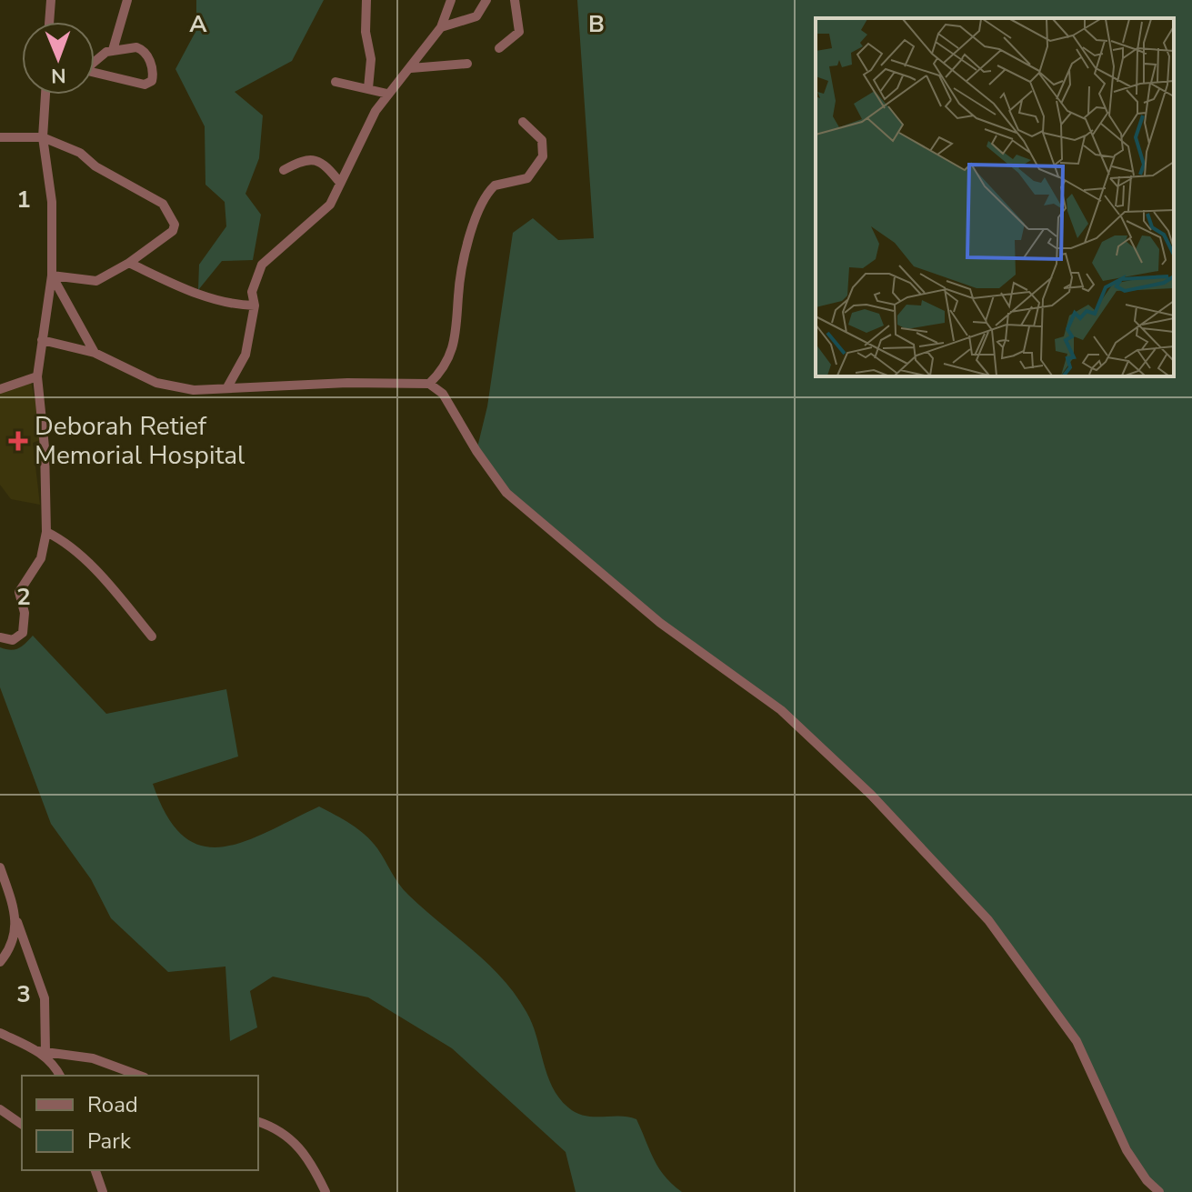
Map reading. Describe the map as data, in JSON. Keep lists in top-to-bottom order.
{
  "places": {
    "health": ["Deborah Retief Memorial Hospital"]
  },
  "legend": ["Road", "Park"],
  "north": "bottom",
  "grid": {
    "columns": ["A", "B"],
    "rows": ["1", "2", "3"]
  }
}
